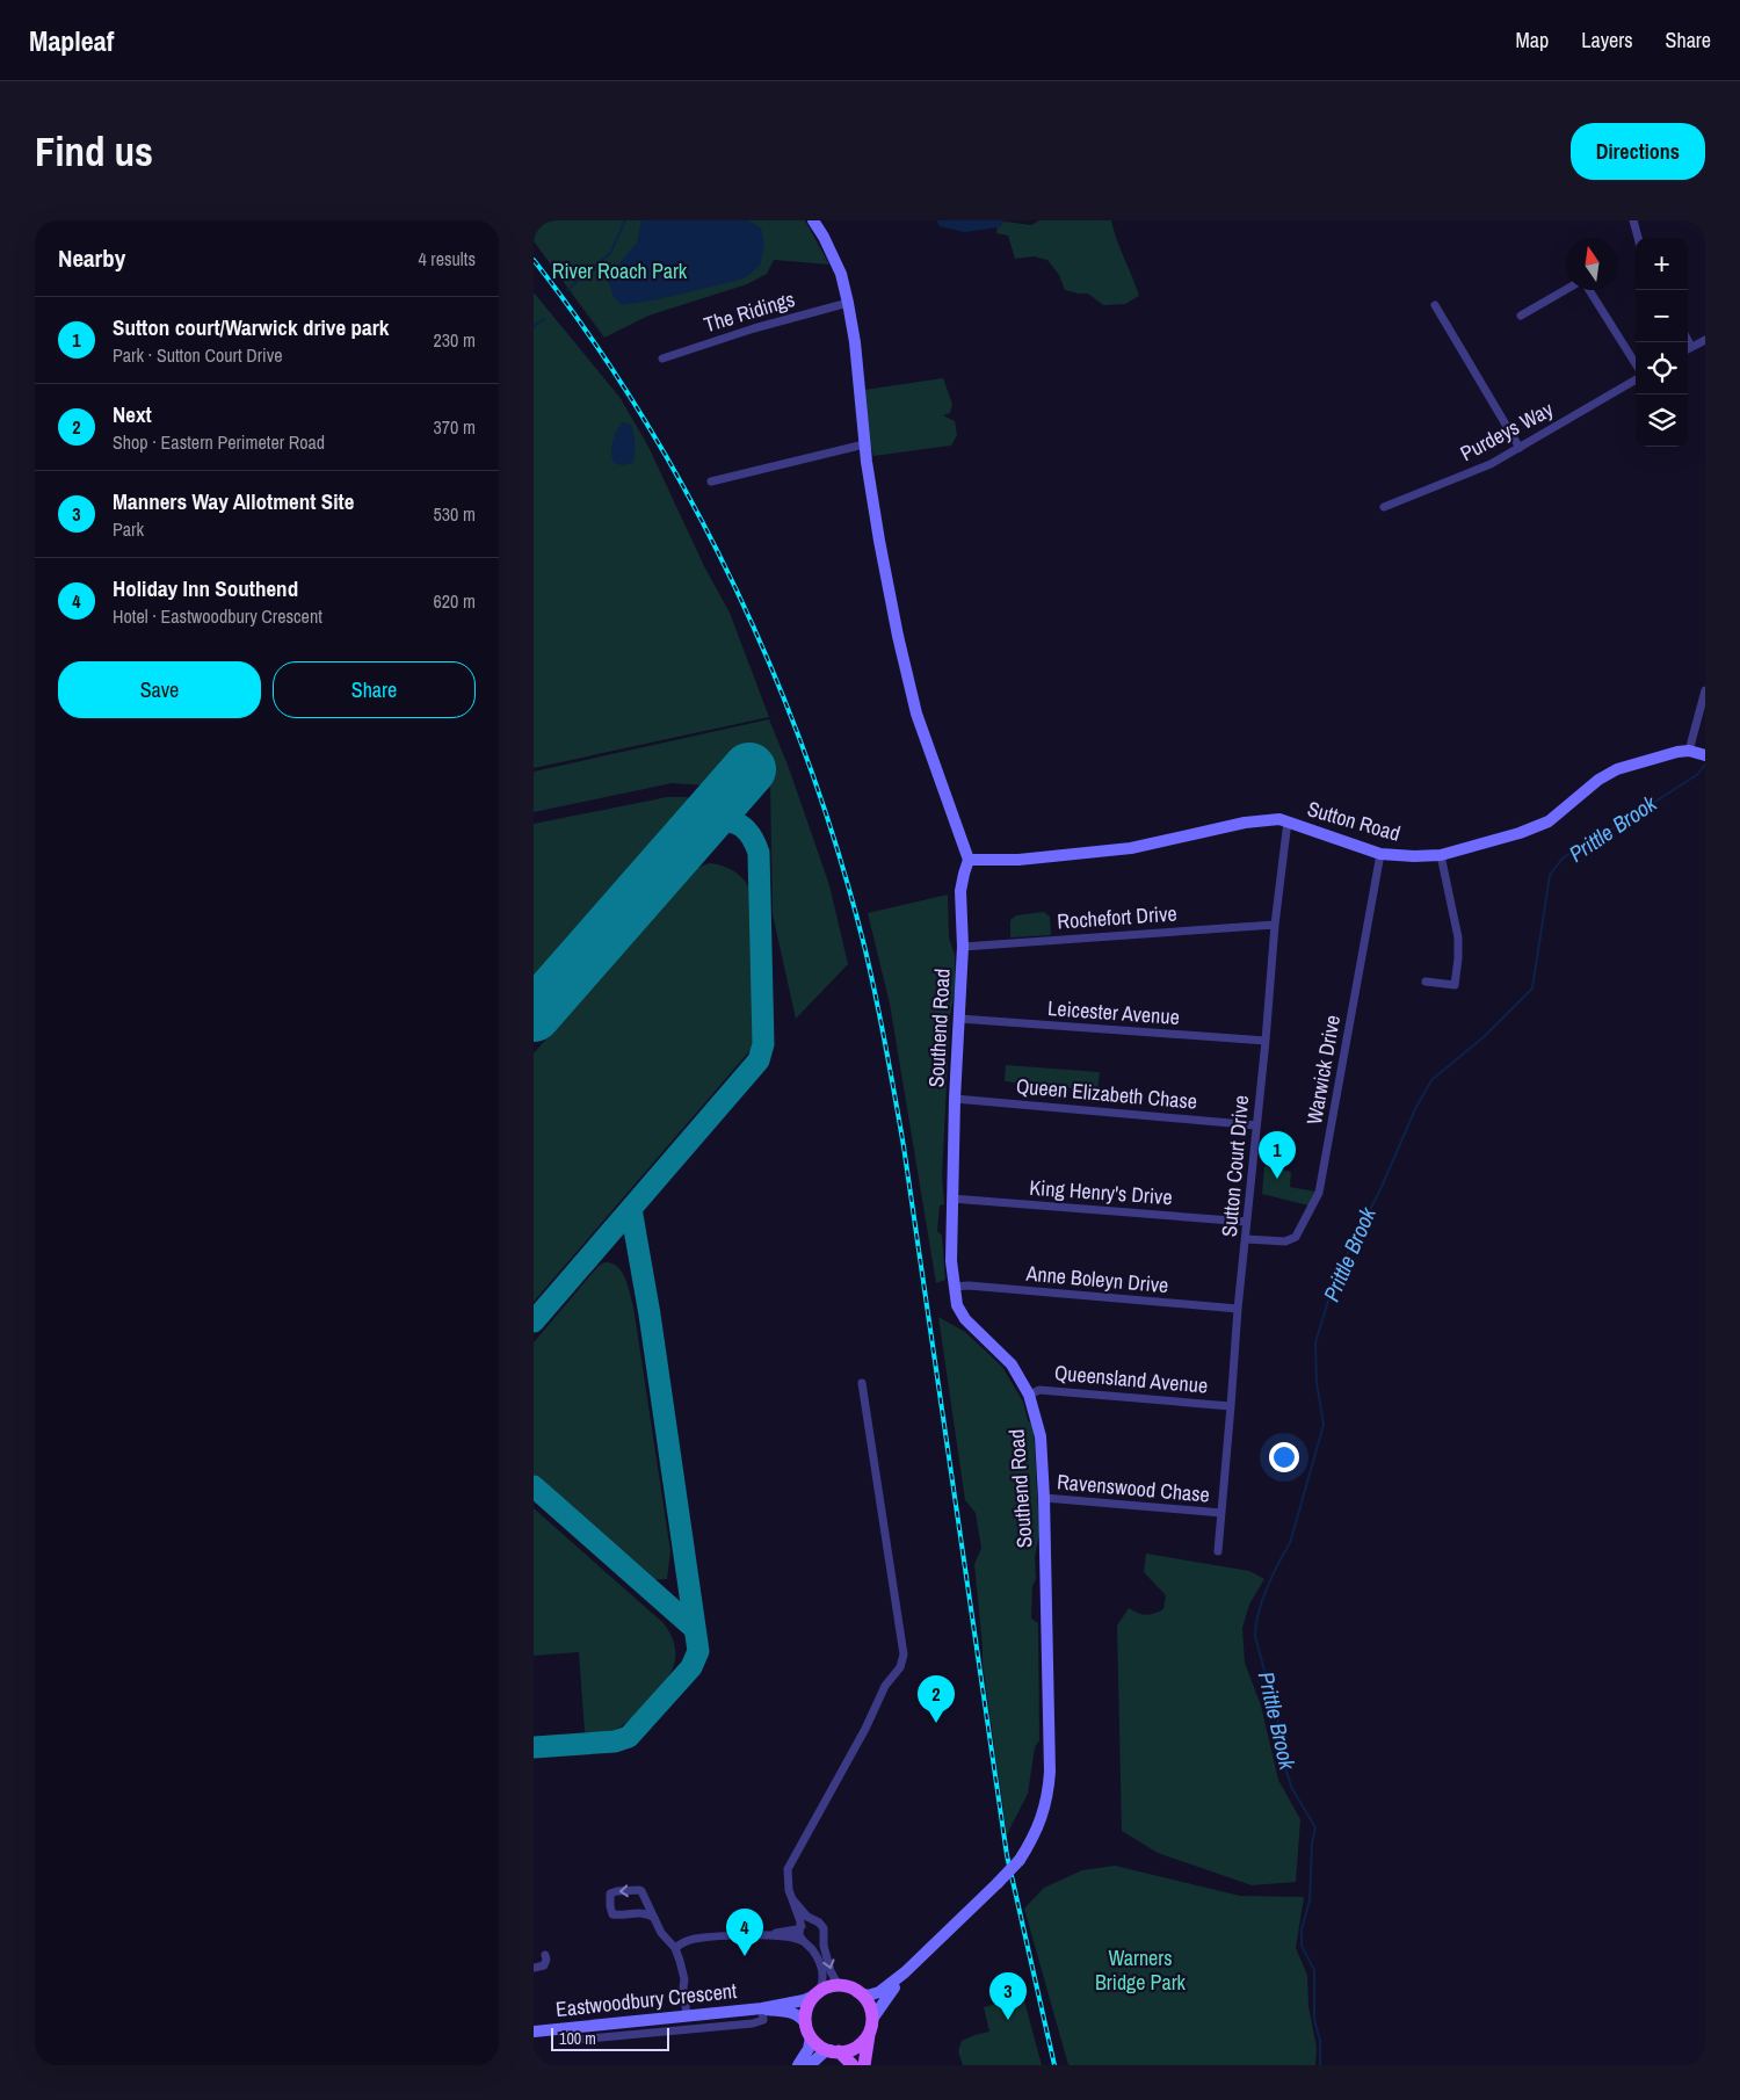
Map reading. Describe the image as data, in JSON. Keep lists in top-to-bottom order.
{
  "streets": {
    "street": [
      "The Ridings",
      "Purdeys Way",
      "Sutton Road",
      "Rochefort Drive",
      "Leicester Avenue",
      "Southend Road",
      "Warwick Drive",
      "Queen Elizabeth Chase",
      "Sutton Court Drive",
      "King Henry's Drive",
      "Anne Boleyn Drive",
      "Queensland Avenue",
      "Ravenswood Chase",
      "Eastwoodbury Crescent"
    ]
  },
  "crossings": [
    ["Sutton Road", "Southend Road"],
    ["Sutton Road", "Warwick Drive"],
    ["Sutton Road", "Sutton Court Drive"],
    ["Rochefort Drive", "Southend Road"],
    ["Rochefort Drive", "Sutton Court Drive"],
    ["Leicester Avenue", "Southend Road"],
    ["Leicester Avenue", "Sutton Court Drive"],
    ["Southend Road", "Queen Elizabeth Chase"],
    ["Southend Road", "King Henry's Drive"],
    ["Southend Road", "Anne Boleyn Drive"],
    ["Southend Road", "Queensland Avenue"],
    ["Southend Road", "Ravenswood Chase"],
    ["Warwick Drive", "Sutton Court Drive"],
    ["Queen Elizabeth Chase", "Sutton Court Drive"],
    ["Sutton Court Drive", "King Henry's Drive"],
    ["Sutton Court Drive", "Anne Boleyn Drive"],
    ["Sutton Court Drive", "Queensland Avenue"],
    ["Sutton Court Drive", "Ravenswood Chase"]
  ],
  "water": ["Prittle Brook"],
  "parks": ["River Roach Park", "Warners Bridge Park"],
  "scale_bar": "100 m",
  "north": "top",
  "page": {
    "header": "Mapleaf",
    "nav": ["Map", "Layers", "Share"],
    "buttons": [
      "Directions",
      ["Save", "Share"]
    ],
    "title": "Find us",
    "heading": ["Nearby", "4 results"],
    "map_buttons": ["+", "−"],
    "list": [
      {
        "mark": "1",
        "name": "Sutton court/Warwick drive park",
        "note": "Park · Sutton Court Drive",
        "value": "230 m"
      },
      {
        "mark": "2",
        "name": "Next",
        "note": "Shop · Eastern Perimeter Road",
        "value": "370 m"
      },
      {
        "mark": "3",
        "name": "Manners Way Allotment Site",
        "note": "Park",
        "value": "530 m"
      },
      {
        "mark": "4",
        "name": "Holiday Inn Southend",
        "note": "Hotel · Eastwoodbury Crescent",
        "value": "620 m"
      }
    ],
    "pins": [
      "1",
      "2",
      "4",
      "3"
    ],
    "scale": "100 m"
  }
}
